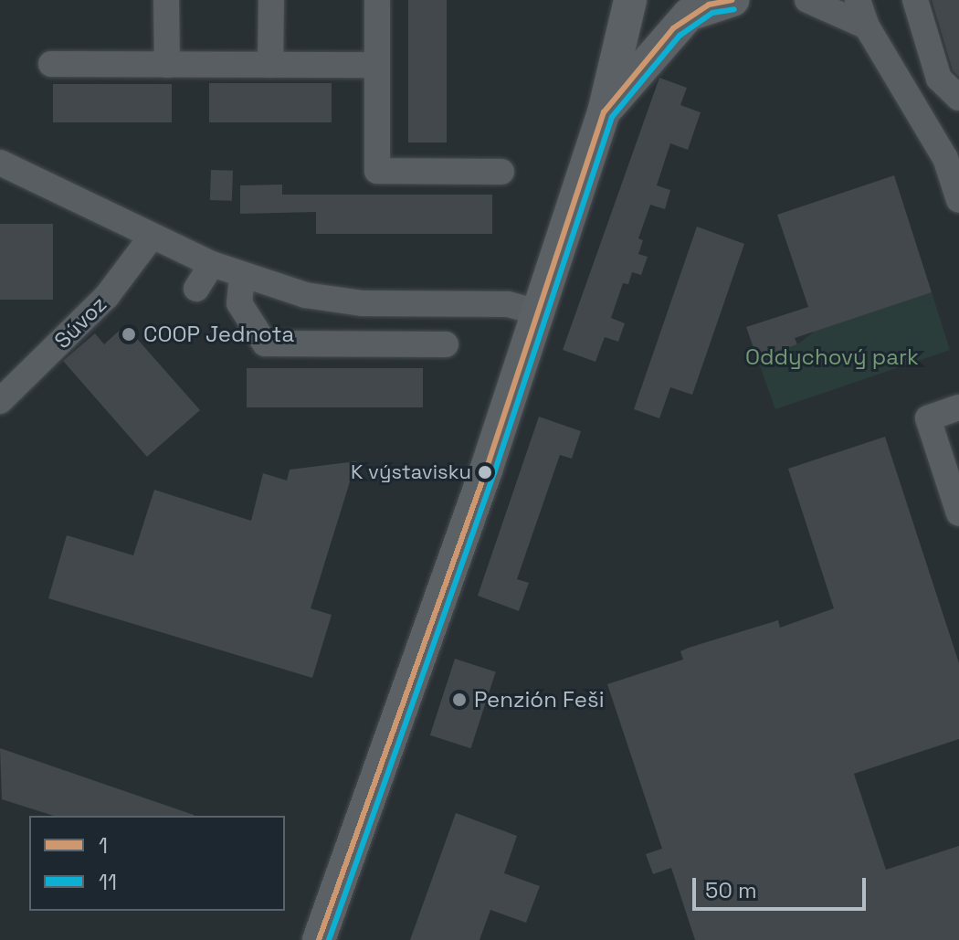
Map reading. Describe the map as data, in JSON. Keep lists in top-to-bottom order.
{
  "streets": {
    "street": ["Súvoz"]
  },
  "parks": ["Oddychový park"],
  "places": ["COOP Jednota", "K výstavisku", "Penzión Feši"],
  "lines": ["transit line 1", "transit line 11"],
  "legend": ["1", "11"],
  "scale_bar": "50 m"
}
